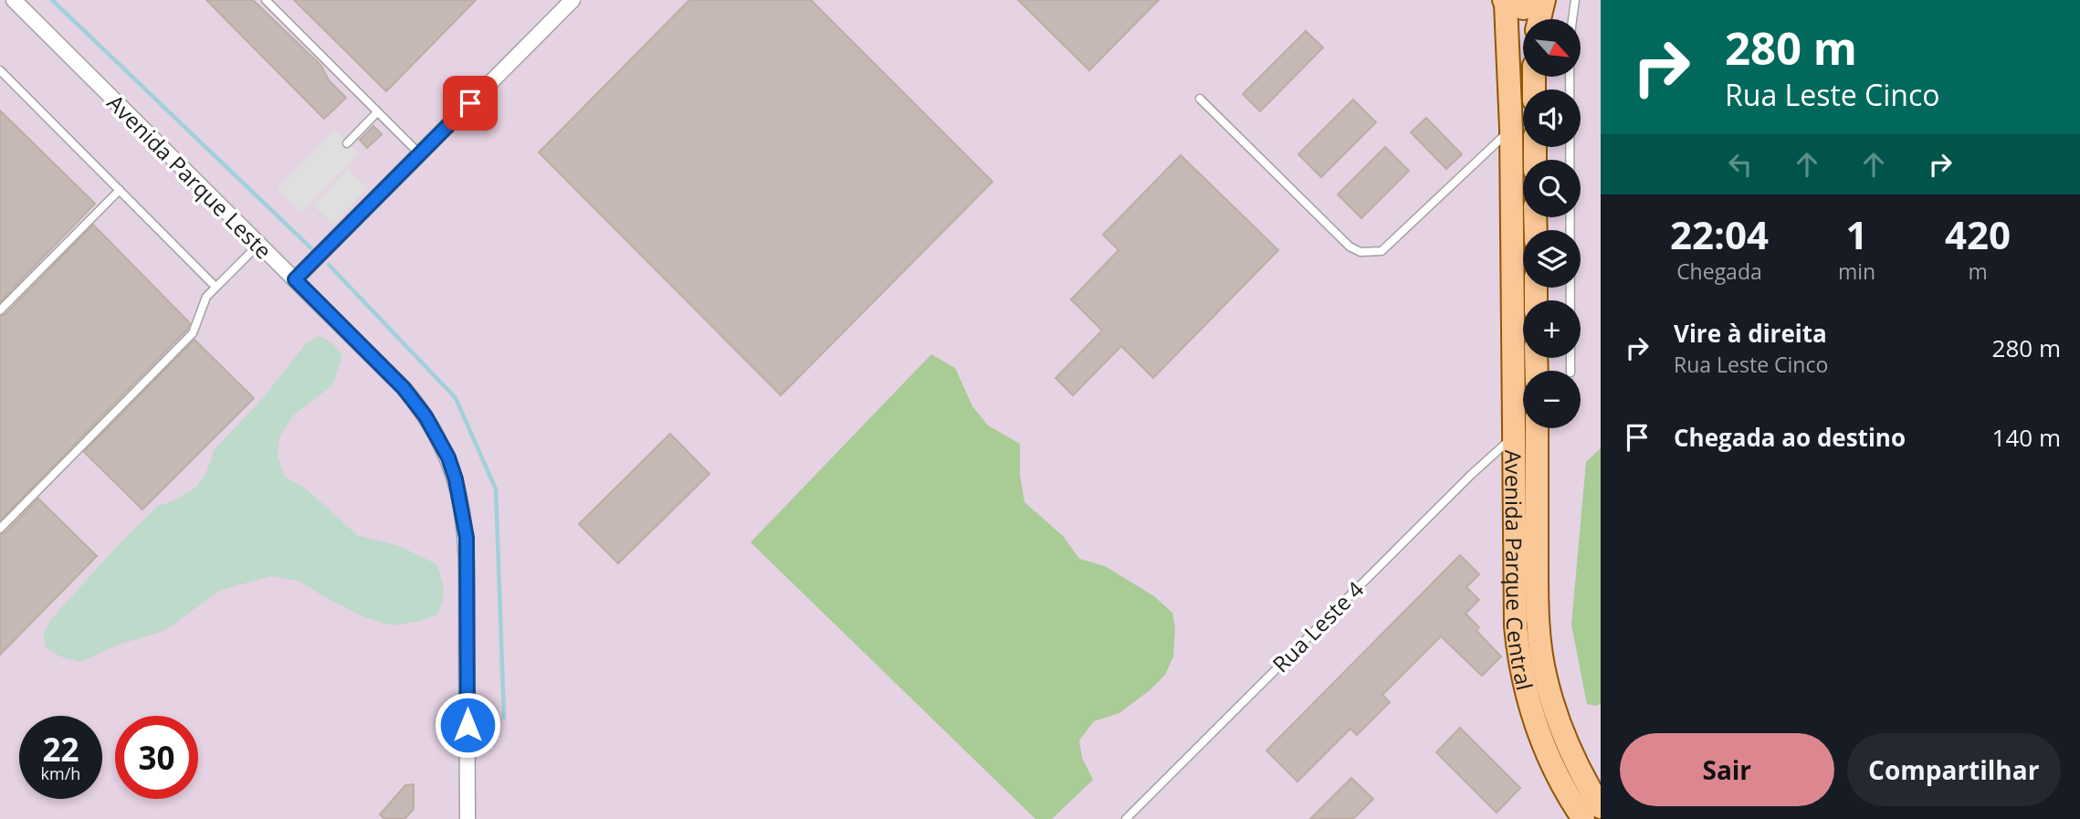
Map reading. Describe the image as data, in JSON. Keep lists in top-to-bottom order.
{
  "streets": {
    "main road": ["Avenida Parque Central"],
    "street": ["Avenida Parque Leste"],
    "lane": ["Rua Leste 4"]
  },
  "crossings": [
    ["Avenida Parque Central", "Rua Leste 4"]
  ],
  "north": "bottom right",
  "page": {
    "turn": ["280 m", "Rua Leste Cinco"],
    "map_buttons": ["+", "−"],
    "eta": [
      "22:04",
      "Chegada",
      "1",
      "min",
      "420",
      "m"
    ],
    "list": [
      {
        "name": "Vire à direita",
        "note": "Rua Leste Cinco",
        "value": "280 m"
      },
      {
        "name": "Chegada ao destino",
        "value": "140 m"
      }
    ],
    "speed": "22 km/h",
    "limit": "30",
    "buttons": ["Sair", "Compartilhar"]
  }
}
